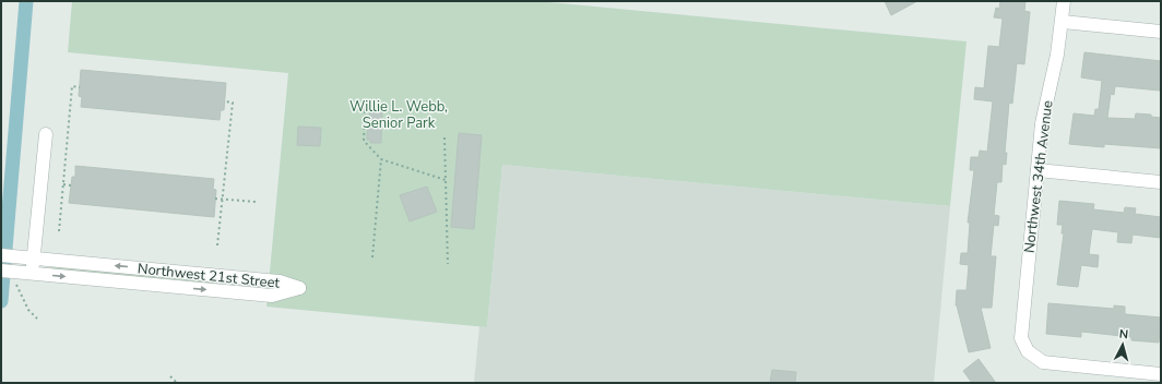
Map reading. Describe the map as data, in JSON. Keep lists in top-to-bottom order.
{
  "streets": {
    "street": ["Northwest 34th Avenue", "Northwest 21st Street"]
  },
  "parks": ["Willie L. Webb, Senior Park"],
  "north": "top"
}
